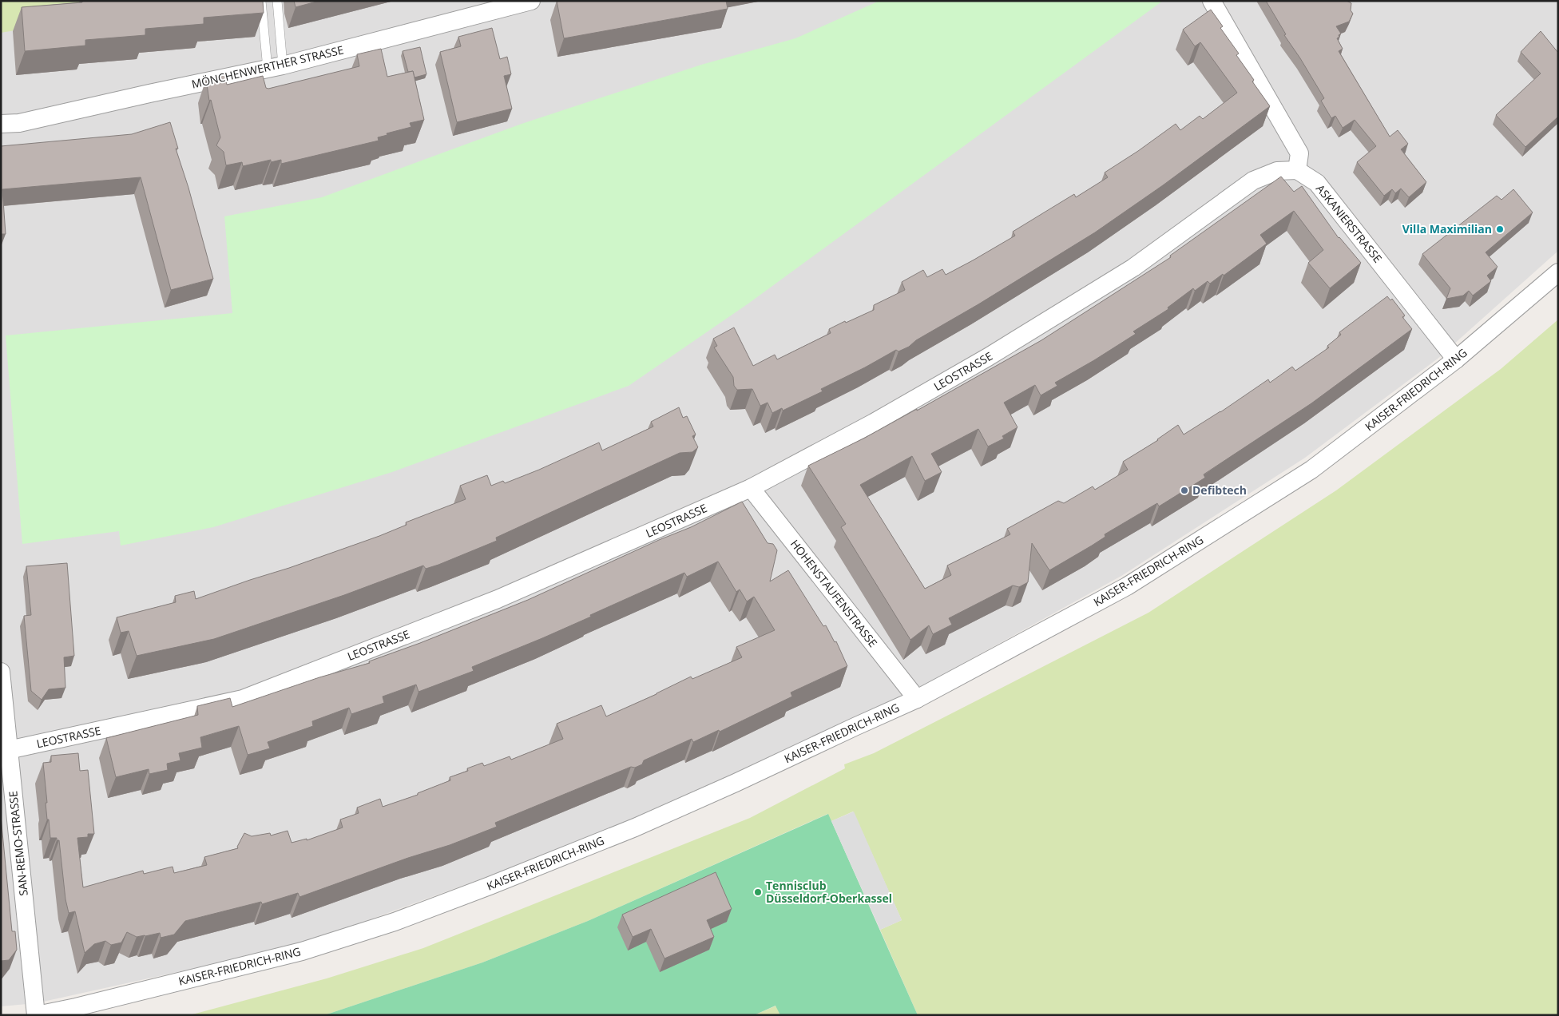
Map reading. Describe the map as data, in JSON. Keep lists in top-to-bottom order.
{
  "streets": {
    "street": [
      "MÖNCHENWERTHER STRASSE",
      "ASKANIERSTRASSE",
      "LEOSTRASSE",
      "KAISER-FRIEDRICH-RING",
      "HOHENSTAUFENSTRASSE",
      "SAN-REMO-STRASSE"
    ]
  },
  "crossings": [
    ["ASKANIERSTRASSE", "LEOSTRASSE"],
    ["ASKANIERSTRASSE", "KAISER-FRIEDRICH-RING"],
    ["LEOSTRASSE", "HOHENSTAUFENSTRASSE"],
    ["LEOSTRASSE", "SAN-REMO-STRASSE"],
    ["KAISER-FRIEDRICH-RING", "HOHENSTAUFENSTRASSE"],
    ["KAISER-FRIEDRICH-RING", "SAN-REMO-STRASSE"]
  ],
  "places": ["Villa Maximilian", "Defibtech", "Tennisclub Düsseldorf-Oberkassel"]
}
